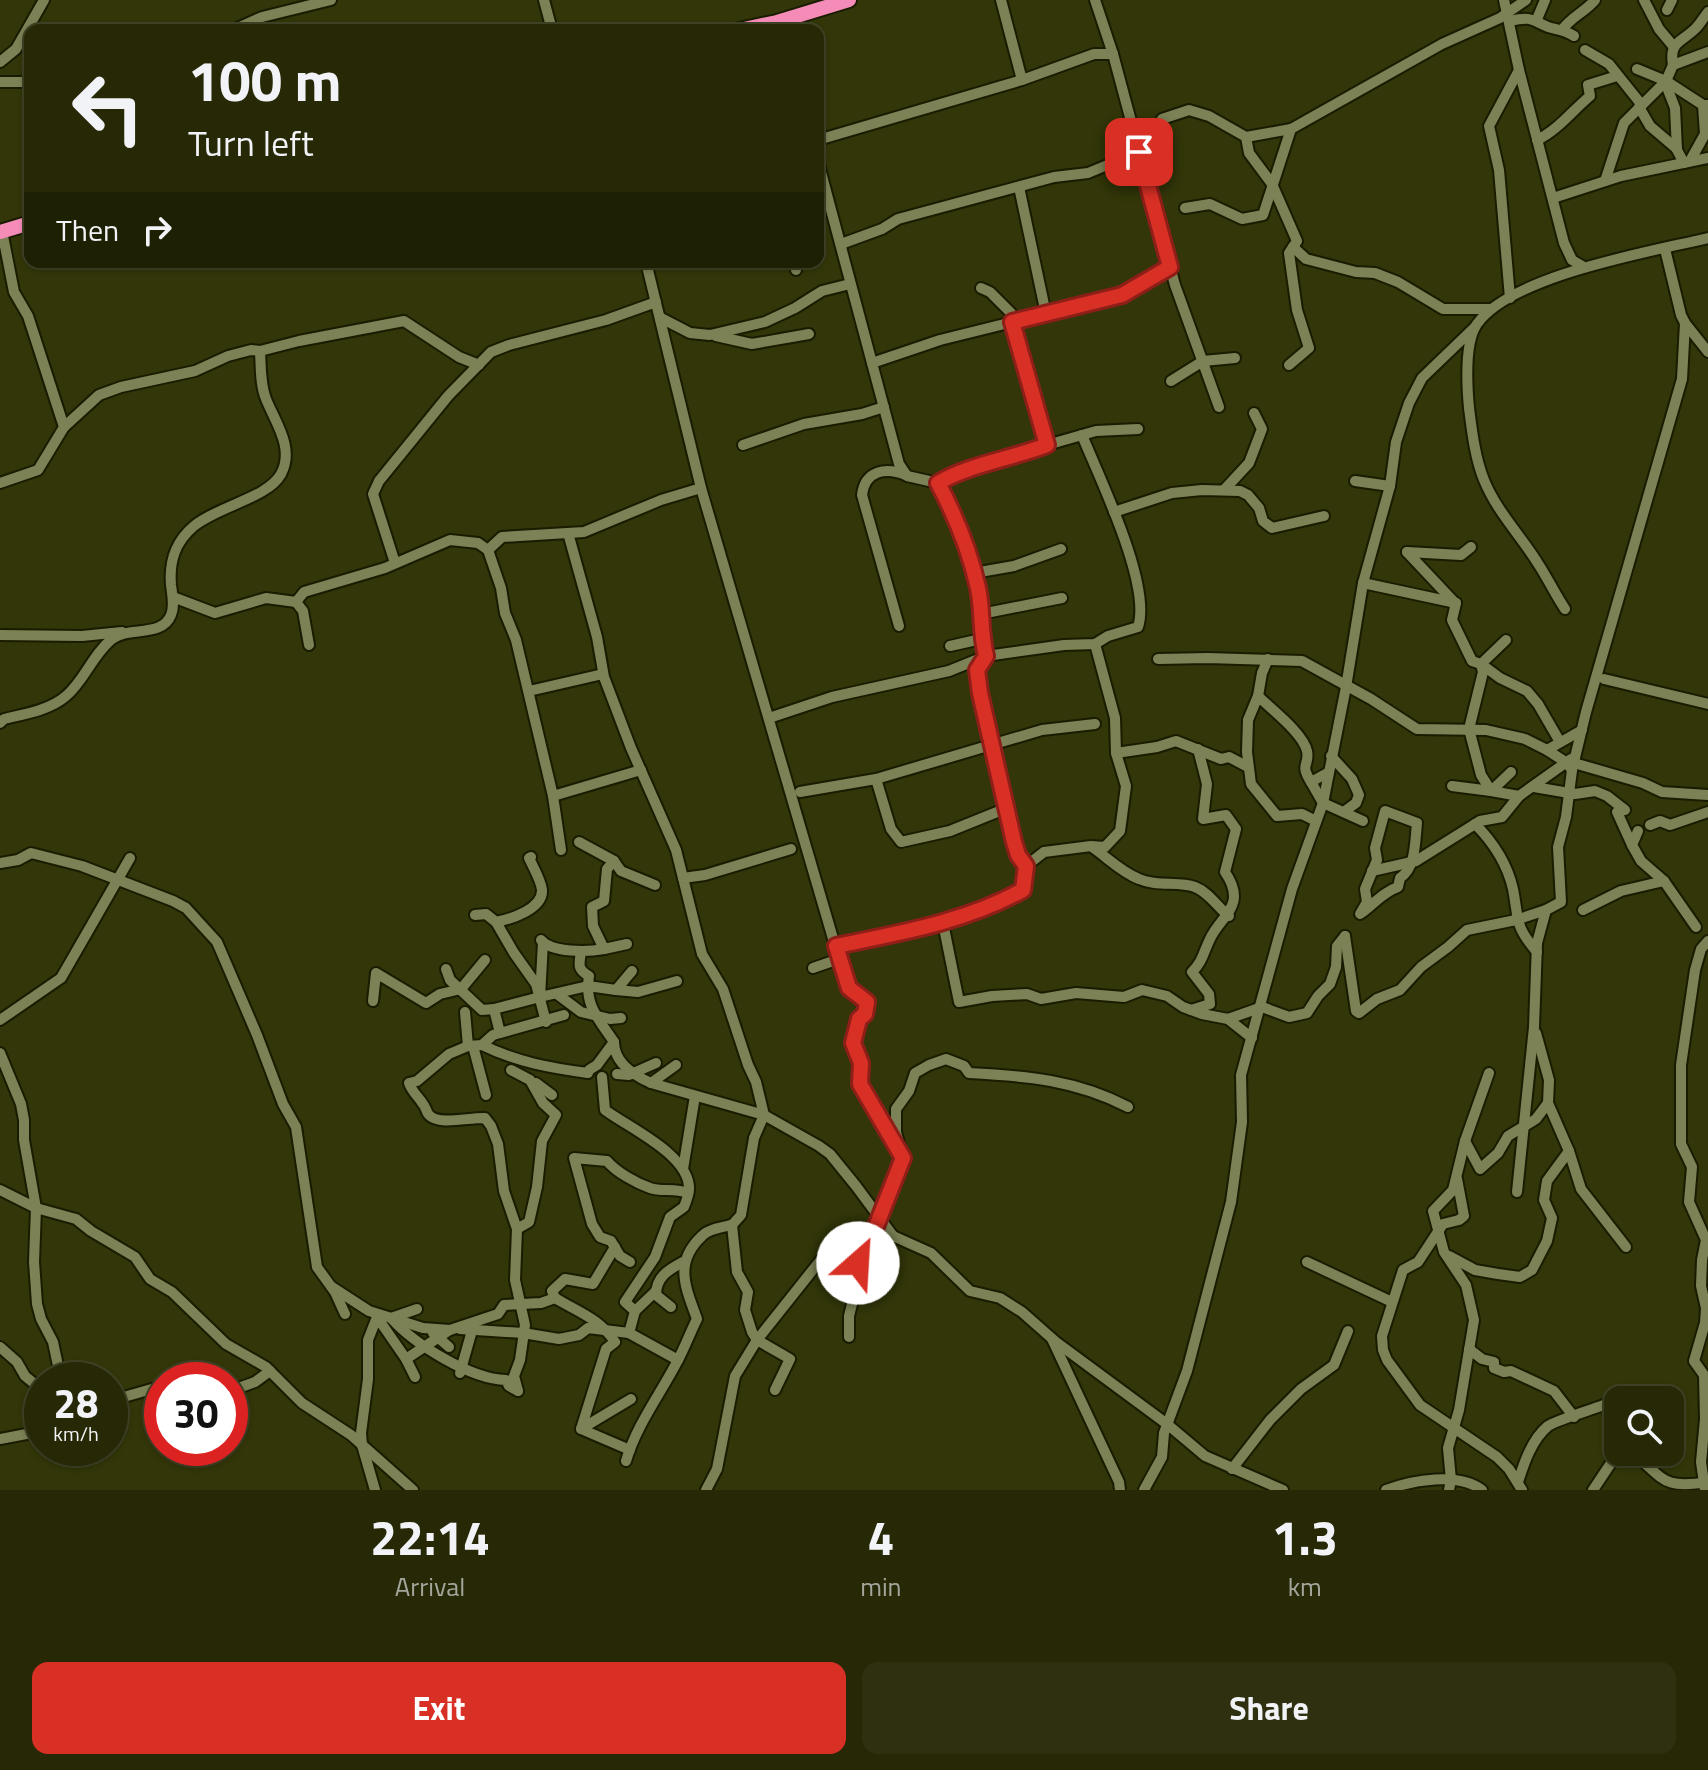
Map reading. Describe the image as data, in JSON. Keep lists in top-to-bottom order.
{
  "page": {
    "turn": ["100 m", "Turn left"],
    "then": "Then",
    "speed": "28 km/h",
    "limit": "30",
    "eta": [
      "22:14",
      "Arrival",
      "4",
      "min",
      "1.3",
      "km"
    ],
    "buttons": ["Exit", "Share"]
  }
}
